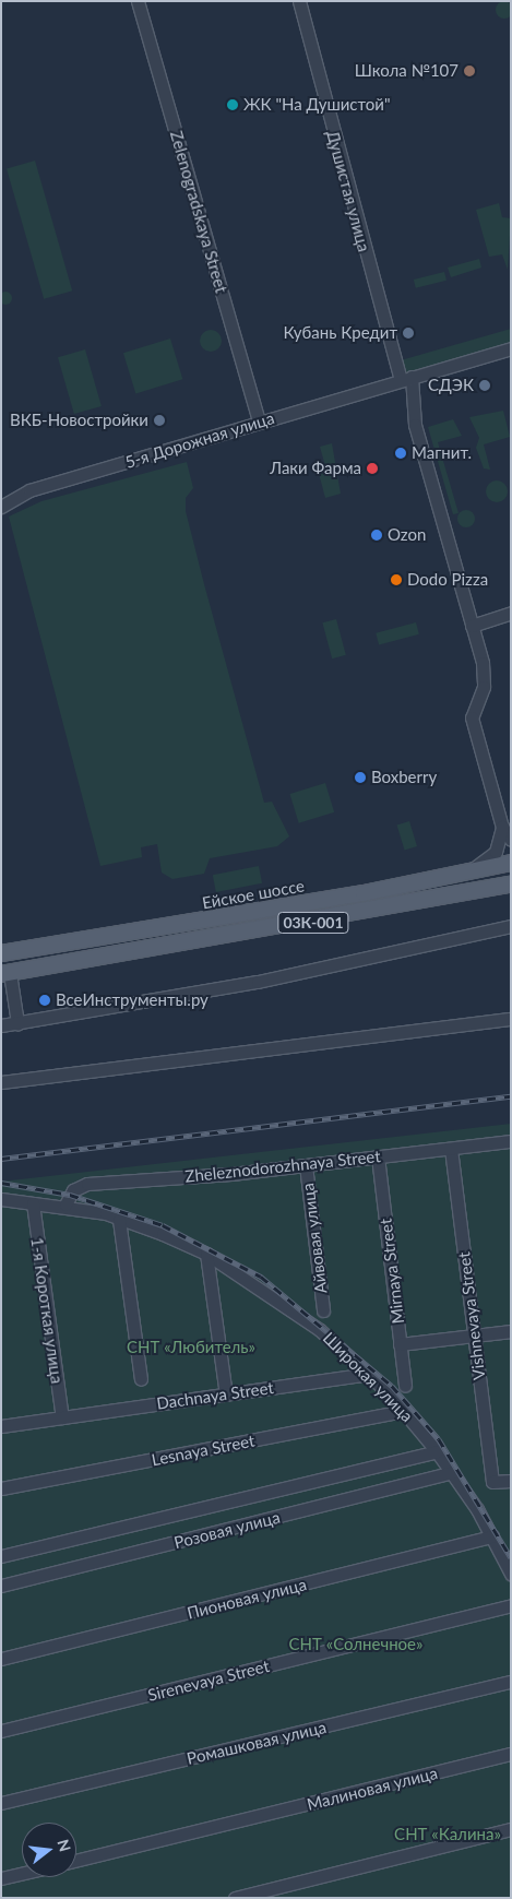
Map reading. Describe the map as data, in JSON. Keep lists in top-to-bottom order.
{
  "streets": {
    "main road": ["Ейское шоссе", "03К-001"],
    "street": [
      "Душистая улица",
      "Zelenogradskaya Street",
      "5-я Дорожная улица",
      "Zheleznodorozhnaya Street",
      "Айвовая улица",
      "Mirnaya Street",
      "1-я Короткая улица",
      "Vishnevaya Street",
      "Широкая улица",
      "Dachnaya Street",
      "Lesnaya Street",
      "Розовая улица",
      "Пионовая улица",
      "Sirenevaya Street",
      "Ромашковая улица",
      "Малиновая улица"
    ]
  },
  "crossings": [
    ["Душистая улица", "5-я Дорожная улица"],
    ["Zelenogradskaya Street", "5-я Дорожная улица"],
    ["Zheleznodorozhnaya Street", "Айвовая улица"],
    ["Zheleznodorozhnaya Street", "Mirnaya Street"],
    ["Zheleznodorozhnaya Street", "Vishnevaya Street"],
    ["Zheleznodorozhnaya Street", "Широкая улица"],
    ["1-я Короткая улица", "Широкая улица"],
    ["1-я Короткая улица", "Dachnaya Street"],
    ["Широкая улица", "Dachnaya Street"],
    ["Широкая улица", "Lesnaya Street"],
    ["Широкая улица", "Розовая улица"],
    ["Широкая улица", "Пионовая улица"]
  ],
  "parks": ["СНТ «Любитель»", "СНТ «Солнечное»", "СНТ «Калина»"],
  "places": [
    "Школа №107",
    "ЖК \"На Душистой\"",
    "Кубань Кредит",
    "СДЭК",
    "ВКБ-Новостройки",
    "Магнит.",
    "Лаки Фарма",
    "Ozon",
    "Dodo Pizza",
    "Boxberry",
    "ВсеИнструменты.ру"
  ],
  "north": "right"
}
